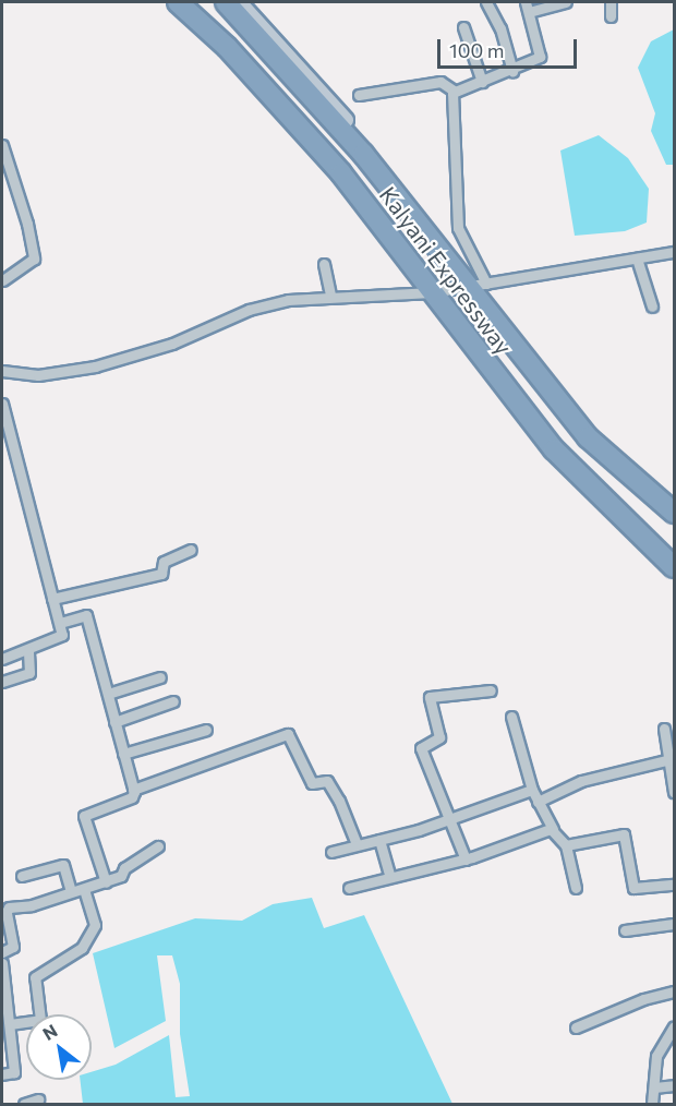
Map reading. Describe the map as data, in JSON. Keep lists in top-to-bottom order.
{
  "streets": {
    "highway": ["Kalyani Expressway"]
  },
  "scale_bar": "100 m",
  "north": "top left"
}
